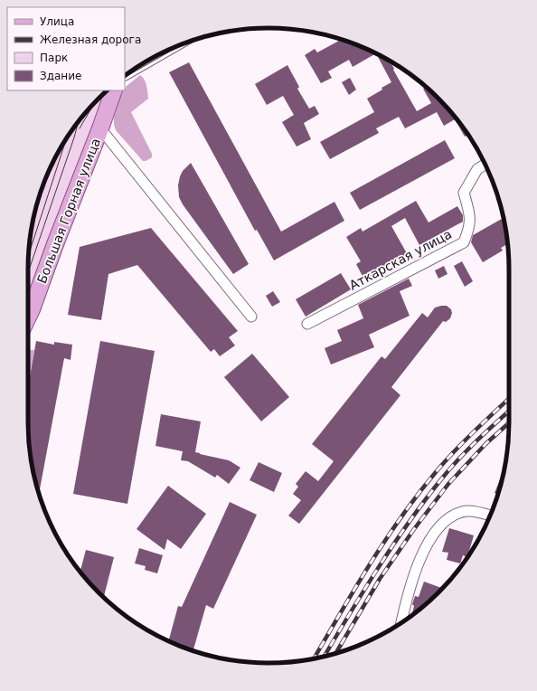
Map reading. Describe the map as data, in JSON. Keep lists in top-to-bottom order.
{
  "streets": {
    "main road": ["Большая Горная улица"],
    "street": ["Аткарская улица"]
  },
  "legend": [
    "Улица",
    "Железная дорога",
    "Парк",
    "Здание"
  ]
}
